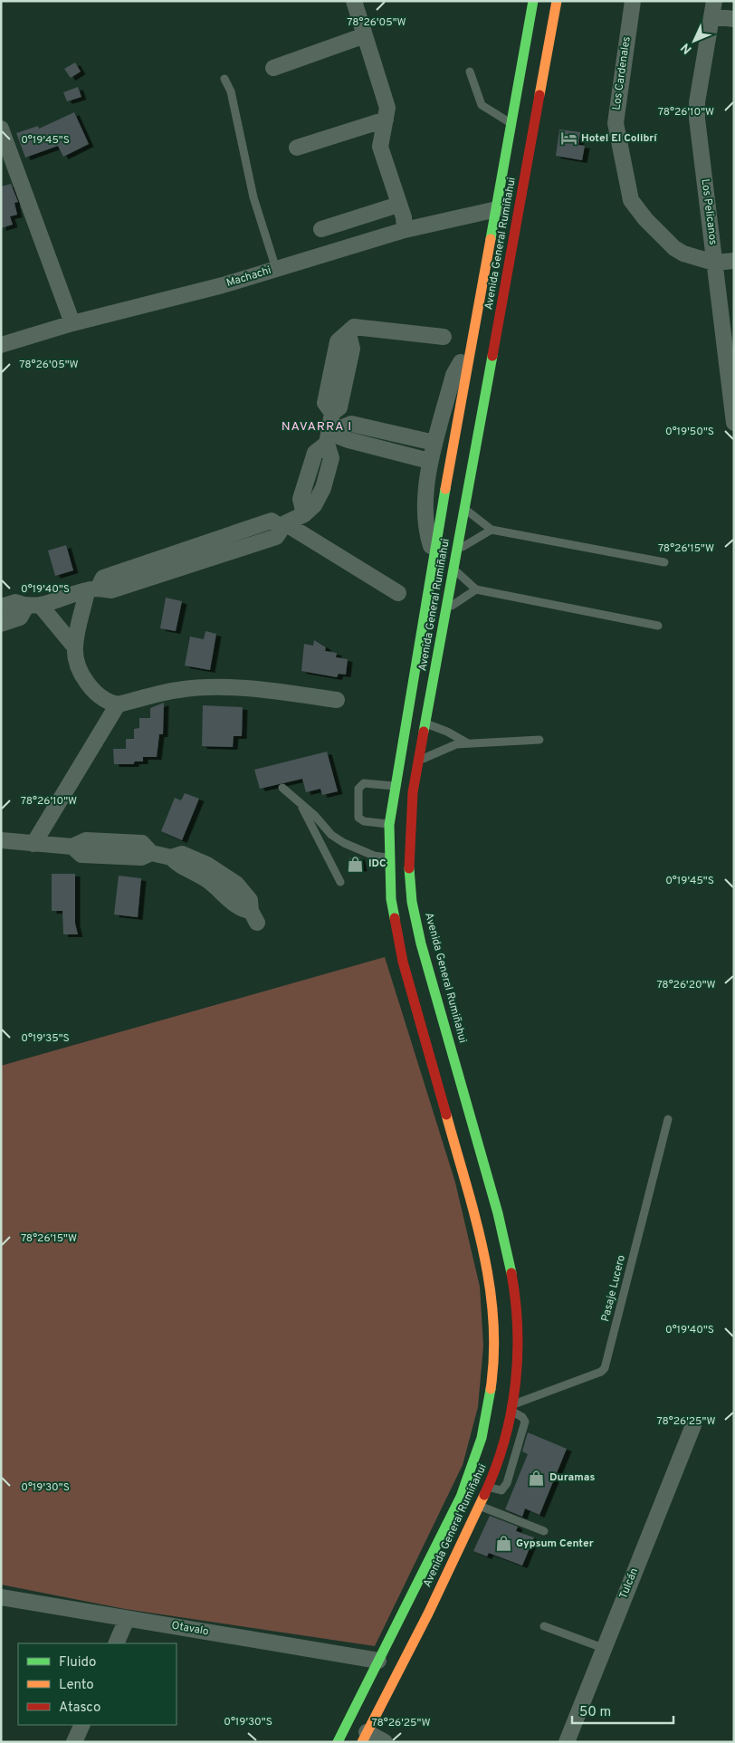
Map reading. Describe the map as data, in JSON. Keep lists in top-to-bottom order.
{
  "streets": {
    "highway": ["Avenida General Rumiñahui"],
    "street": [
      "Los Cardenales",
      "Los Pelicanos",
      "Machachi",
      "Tulcán",
      "Otavalo"
    ],
    "lane": ["Pasaje Lucero"]
  },
  "crossings": [
    ["Los Cardenales", "Los Pelicanos"],
    ["Avenida General Rumiñahui", "Machachi"],
    ["Avenida General Rumiñahui", "Pasaje Lucero"],
    ["Avenida General Rumiñahui", "Otavalo"]
  ],
  "districts": ["NAVARRA I"],
  "places": {
    "hotel": ["Hotel El Colibrí"],
    "shop": ["IDC", "Duramas", "Gypsum Center"]
  },
  "legend": ["Fluido", "Lento", "Atasco"],
  "scale_bar": "50 m",
  "north": "bottom left",
  "coordinates": [
    "78°26'05\"W",
    "78°26'10\"W",
    "0°19'45\"S",
    "0°19'50\"S",
    "78°26'15\"W",
    "0°19'40\"S",
    "78°26'20\"W",
    "0°19'35\"S",
    "78°26'25\"W",
    "0°19'30\"S"
  ]
}
